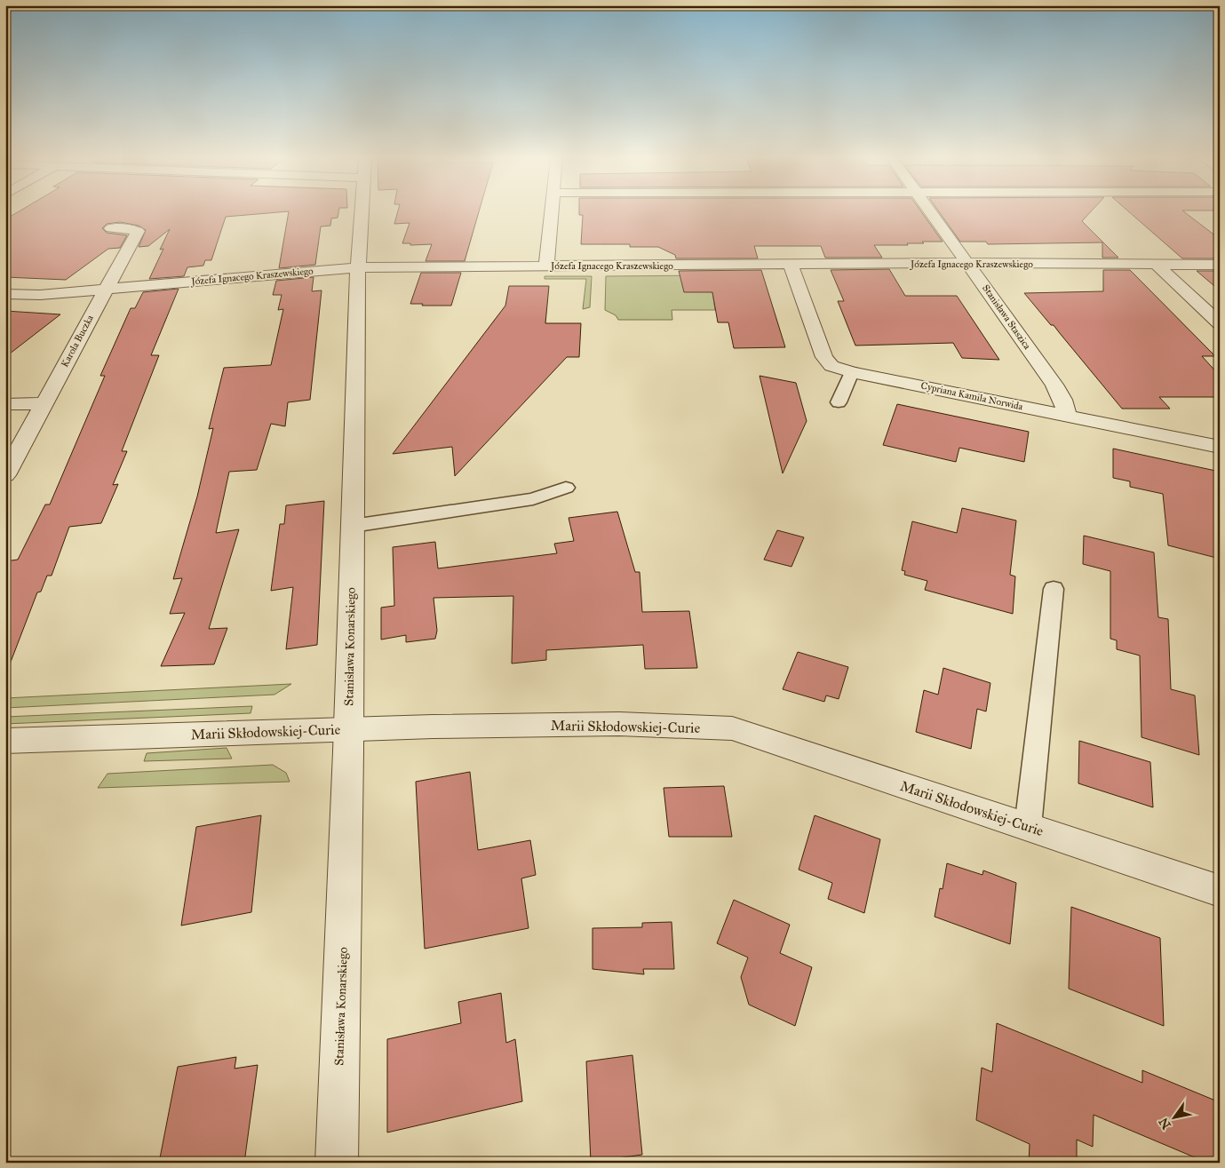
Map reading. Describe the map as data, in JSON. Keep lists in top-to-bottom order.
{
  "streets": {
    "street": [
      "Józefa Ignacego Kraszewskiego",
      "Stanisława Staszica",
      "Karola Buczka",
      "Cypriana Kamila Norwida",
      "Stanisława Konarskiego",
      "Marii Skłodowskiej-Curie"
    ]
  },
  "crossings": [
    ["Józefa Ignacego Kraszewskiego", "Stanisława Staszica"],
    ["Józefa Ignacego Kraszewskiego", "Karola Buczka"],
    ["Józefa Ignacego Kraszewskiego", "Cypriana Kamila Norwida"],
    ["Józefa Ignacego Kraszewskiego", "Stanisława Konarskiego"],
    ["Stanisława Staszica", "Cypriana Kamila Norwida"],
    ["Stanisława Konarskiego", "Marii Skłodowskiej-Curie"]
  ],
  "north": "bottom left"
}
